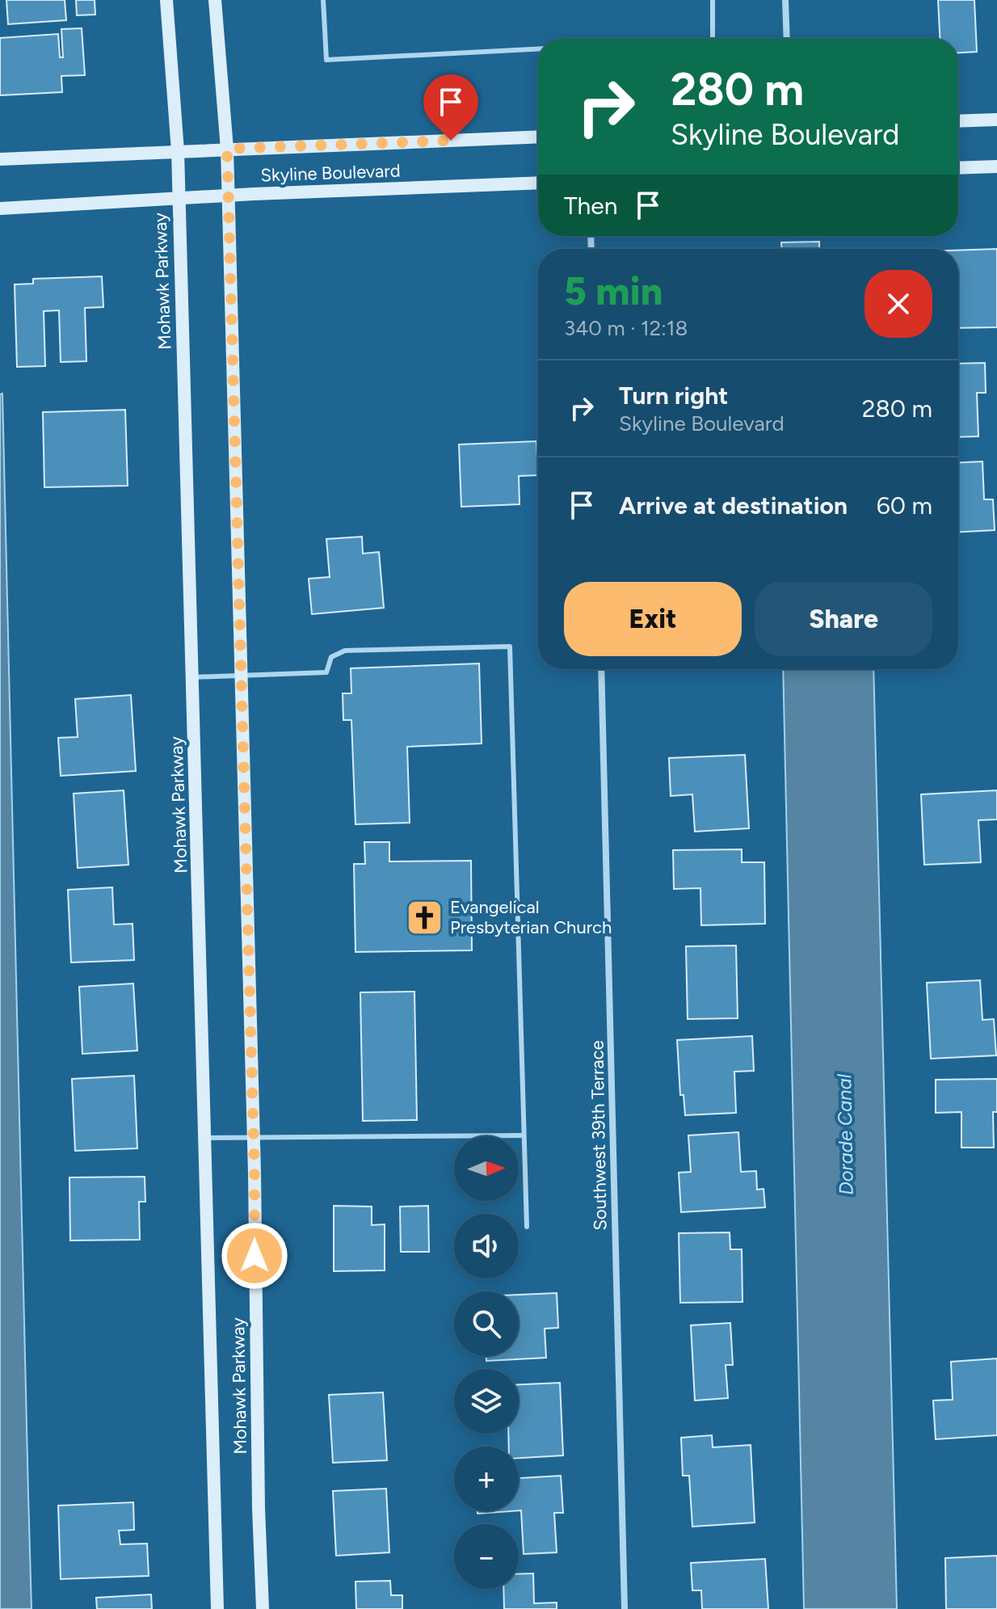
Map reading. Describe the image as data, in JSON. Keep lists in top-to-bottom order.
{
  "streets": {
    "street": ["Skyline Boulevard", "Mohawk Parkway", "Southwest 39th Terrace"]
  },
  "crossings": [
    ["Skyline Boulevard", "Mohawk Parkway"]
  ],
  "water": ["Dorade Canal"],
  "places": {
    "church": ["Evangelical Presbyterian Church"]
  },
  "north": "right",
  "page": {
    "turn": ["280 m", "Skyline Boulevard"],
    "then": "Then",
    "heading": ["5 min", "340 m · 12:18"],
    "list": [
      {
        "name": "Turn right",
        "note": "Skyline Boulevard",
        "value": "280 m"
      },
      {
        "name": "Arrive at destination",
        "value": "60 m"
      }
    ],
    "buttons": ["Exit", "Share"],
    "map_buttons": ["+", "−"]
  }
}
